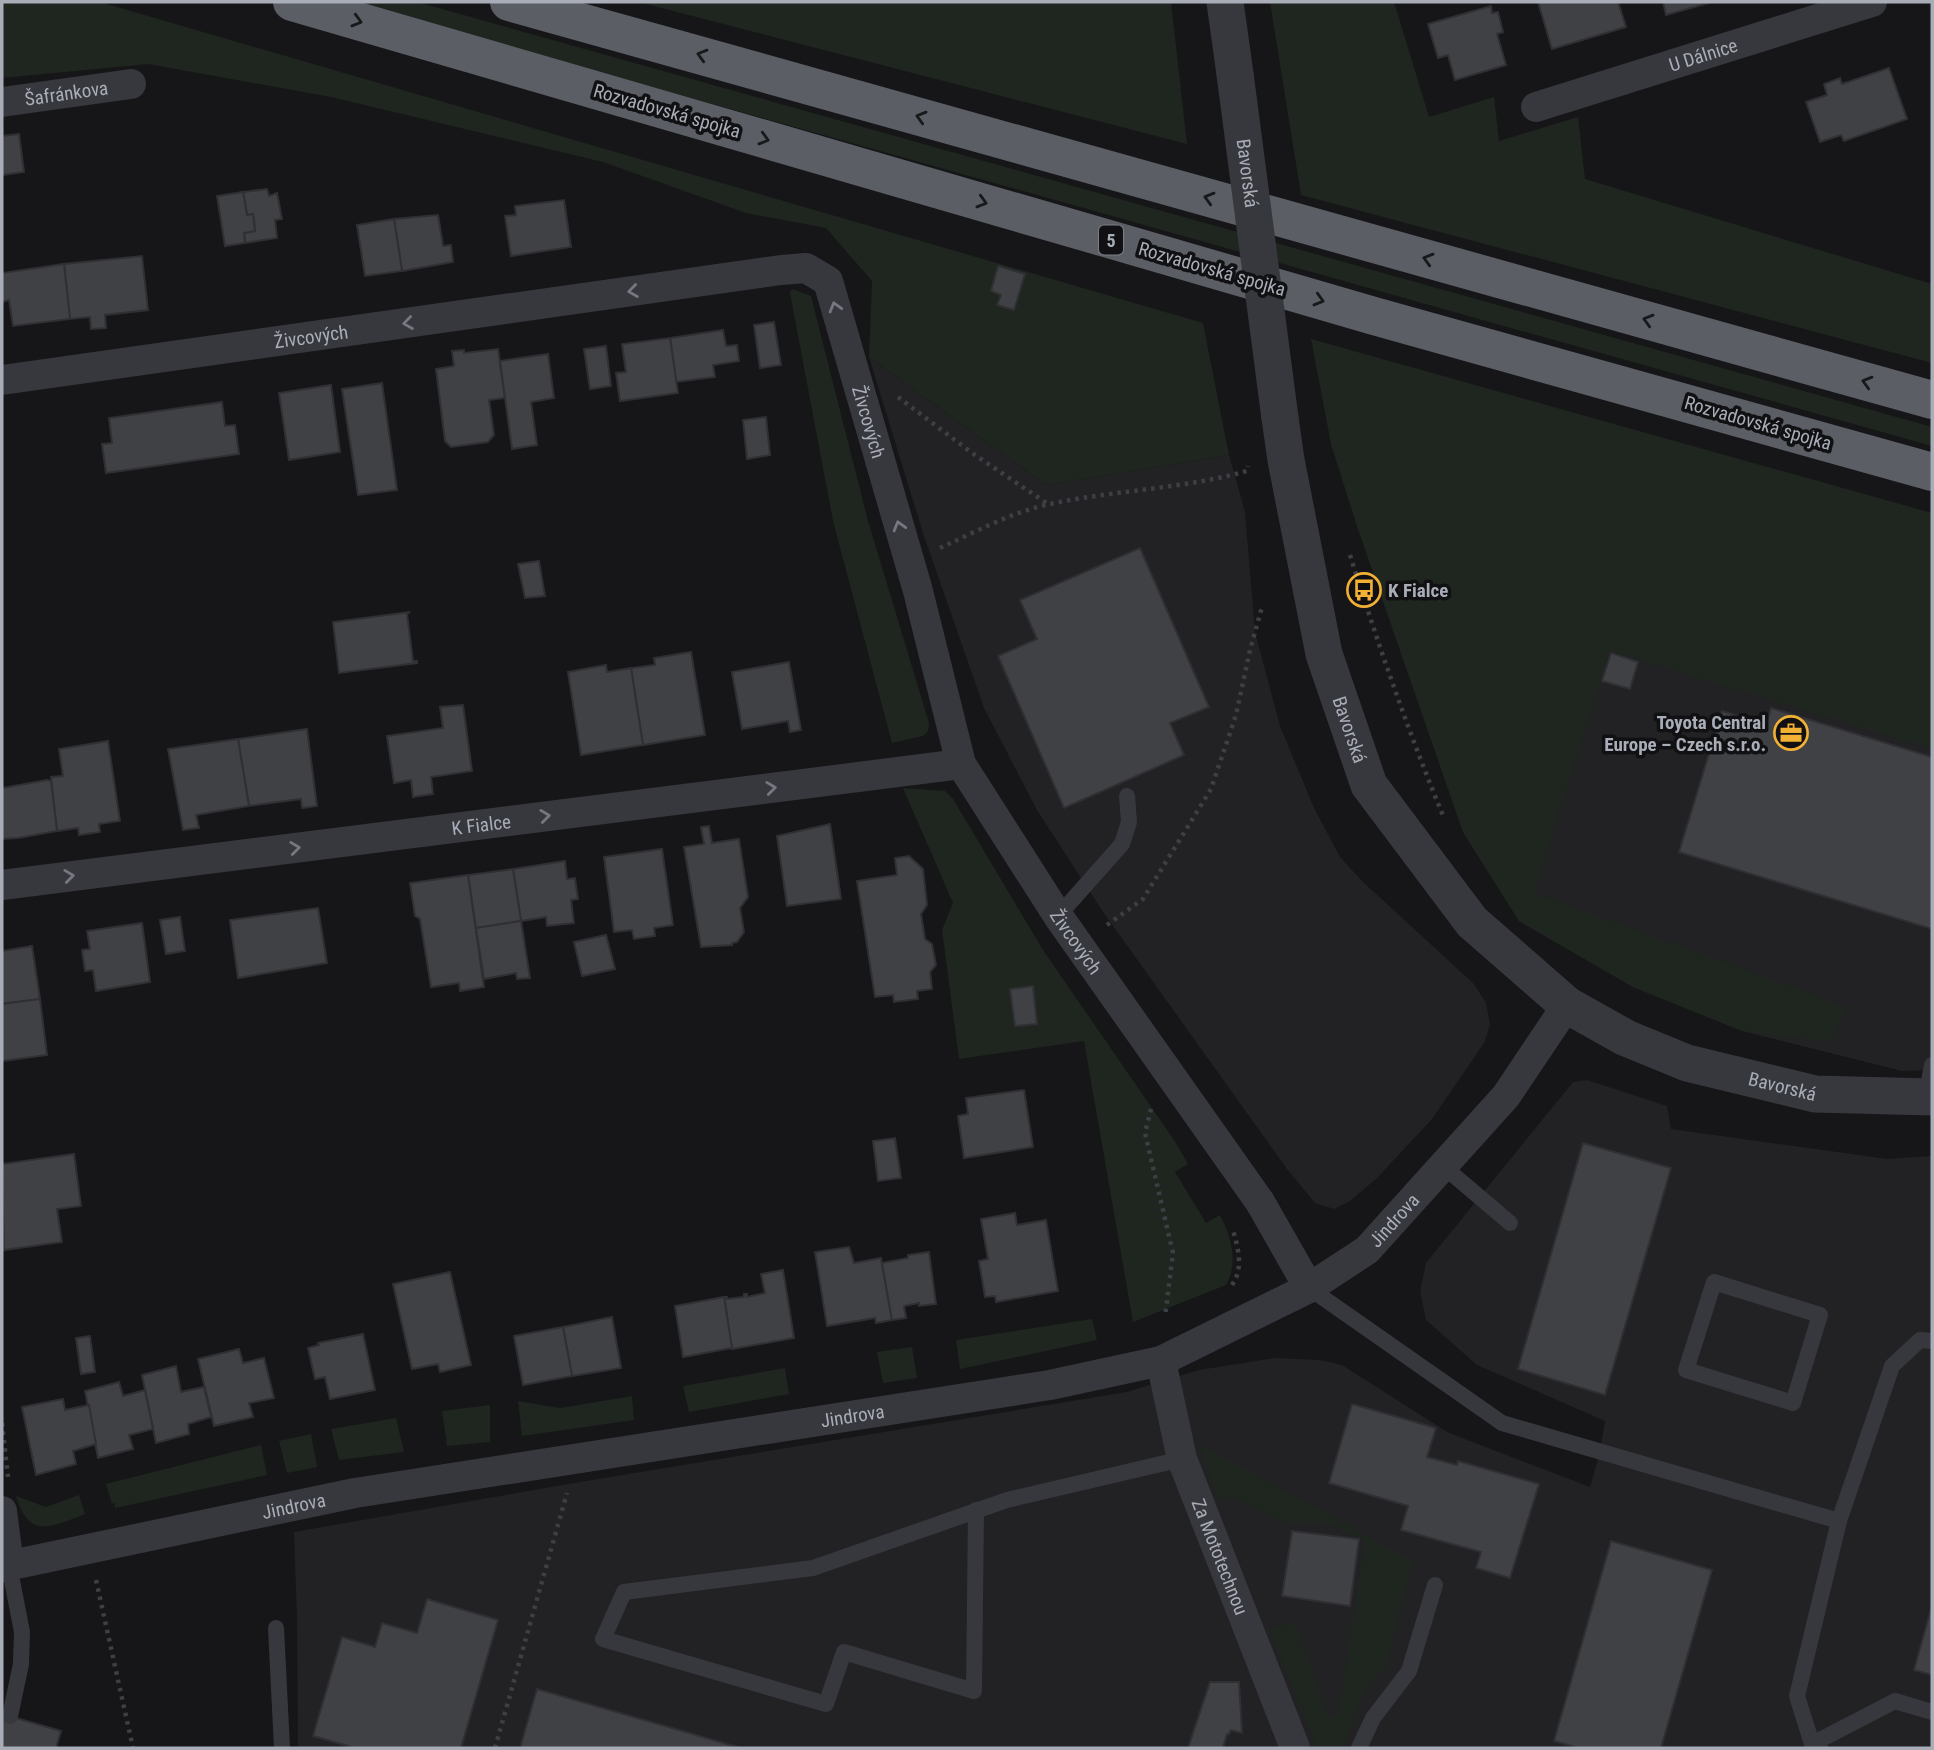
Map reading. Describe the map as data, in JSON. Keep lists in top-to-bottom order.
{
  "streets": {
    "highway": ["Rozvadovská spojka", "5"],
    "street": [
      "U Dálnice",
      "Šafránkova",
      "Bavorská",
      "Živcových",
      "K Fialce",
      "Jindrova",
      "Za Mototechnou"
    ]
  },
  "crossings": [
    ["Bavorská", "Jindrova"],
    ["Živcových", "K Fialce"],
    ["Živcových", "Jindrova"],
    ["Jindrova", "Za Mototechnou"]
  ],
  "one_way": ["Živcových", "K Fialce"],
  "places": {
    "bus stop": ["K Fialce"],
    "office": ["Toyota Central Europe – Czech s.r.o."]
  }
}
